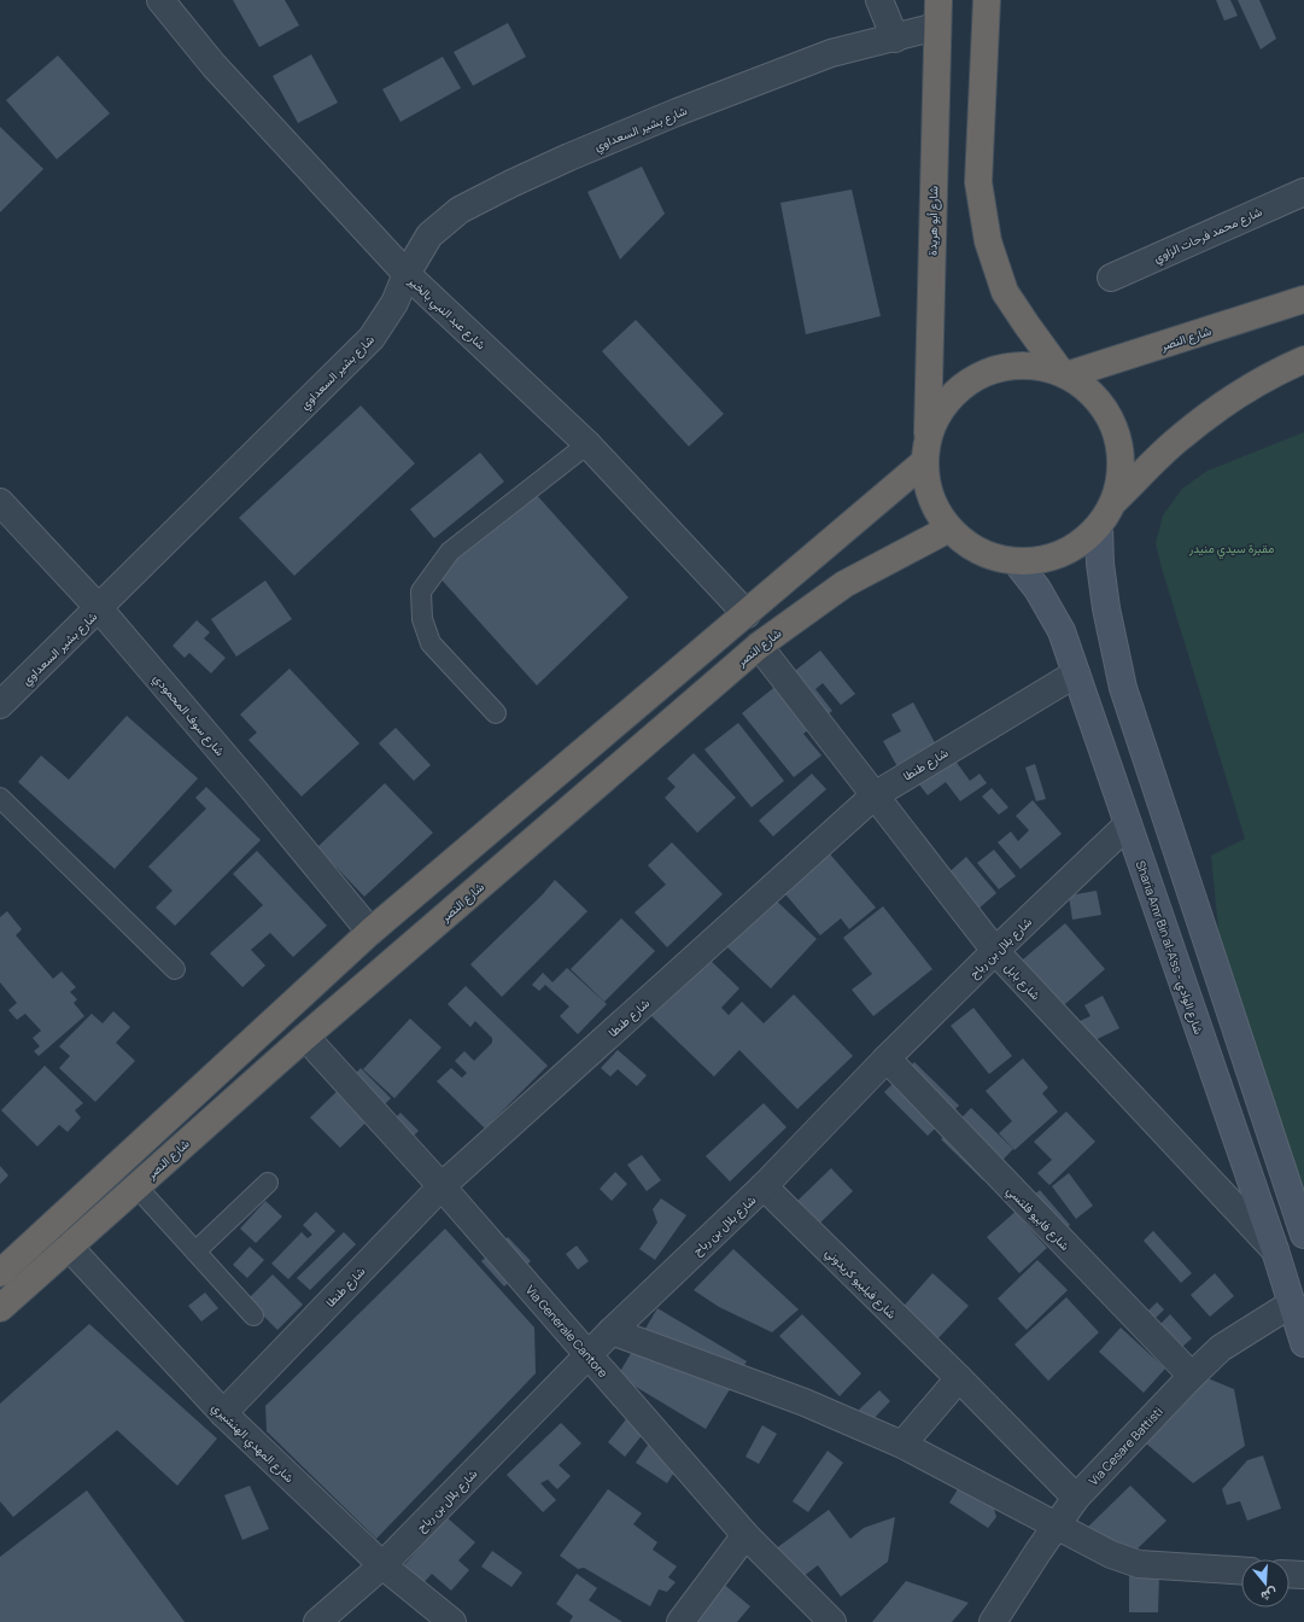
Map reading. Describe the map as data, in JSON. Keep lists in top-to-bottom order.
{
  "streets": {
    "highway": ["شارع أبو هريدة", "شارع النصر"],
    "main road": ["Sharia Amr Bin al-A'ss - شارع الوادي"],
    "street": [
      "شارع بشير السعداوي",
      "شارع محمد فرحات الزاوي",
      "شارع عبد النبي بالخير",
      "شارع سوف المحمودي",
      "شارع طنطا",
      "شارع بلال بن رباح",
      "شارع بابل",
      "شارع فابيو فلتسي",
      "شارع فيليبو كريدوني",
      "Via Generale Cantore",
      "شارع المهدي الهنشيري",
      "Via Cesare Battisti"
    ]
  },
  "crossings": [
    ["شارع بشير السعداوي", "شارع أبو هريدة"],
    ["شارع بشير السعداوي", "شارع عبد النبي بالخير"],
    ["شارع بشير السعداوي", "شارع سوف المحمودي"],
    ["شارع أبو هريدة", "شارع النصر"],
    ["شارع أبو هريدة", "Sharia Amr Bin al-A'ss - شارع الوادي"],
    ["شارع النصر", "شارع بابل"],
    ["شارع النصر", "Via Generale Cantore"],
    ["شارع النصر", "شارع المهدي الهنشيري"],
    ["شارع طنطا", "Sharia Amr Bin al-A'ss - شارع الوادي"],
    ["شارع طنطا", "شارع بابل"],
    ["شارع طنطا", "Via Generale Cantore"],
    ["شارع طنطا", "شارع المهدي الهنشيري"],
    ["شارع بلال بن رباح", "Sharia Amr Bin al-A'ss - شارع الوادي"],
    ["شارع بلال بن رباح", "شارع بابل"],
    ["شارع بلال بن رباح", "شارع فابيو فلتسي"],
    ["شارع بلال بن رباح", "شارع فيليبو كريدوني"],
    ["شارع بلال بن رباح", "Via Generale Cantore"],
    ["شارع بلال بن رباح", "شارع المهدي الهنشيري"],
    ["Sharia Amr Bin al-A'ss - شارع الوادي", "شارع بابل"],
    ["Sharia Amr Bin al-A'ss - شارع الوادي", "Via Cesare Battisti"],
    ["شارع فابيو فلتسي", "Via Cesare Battisti"],
    ["شارع فيليبو كريدوني", "Via Cesare Battisti"]
  ],
  "parks": ["مقبرة سيدي منيدر"],
  "north": "bottom"
}
